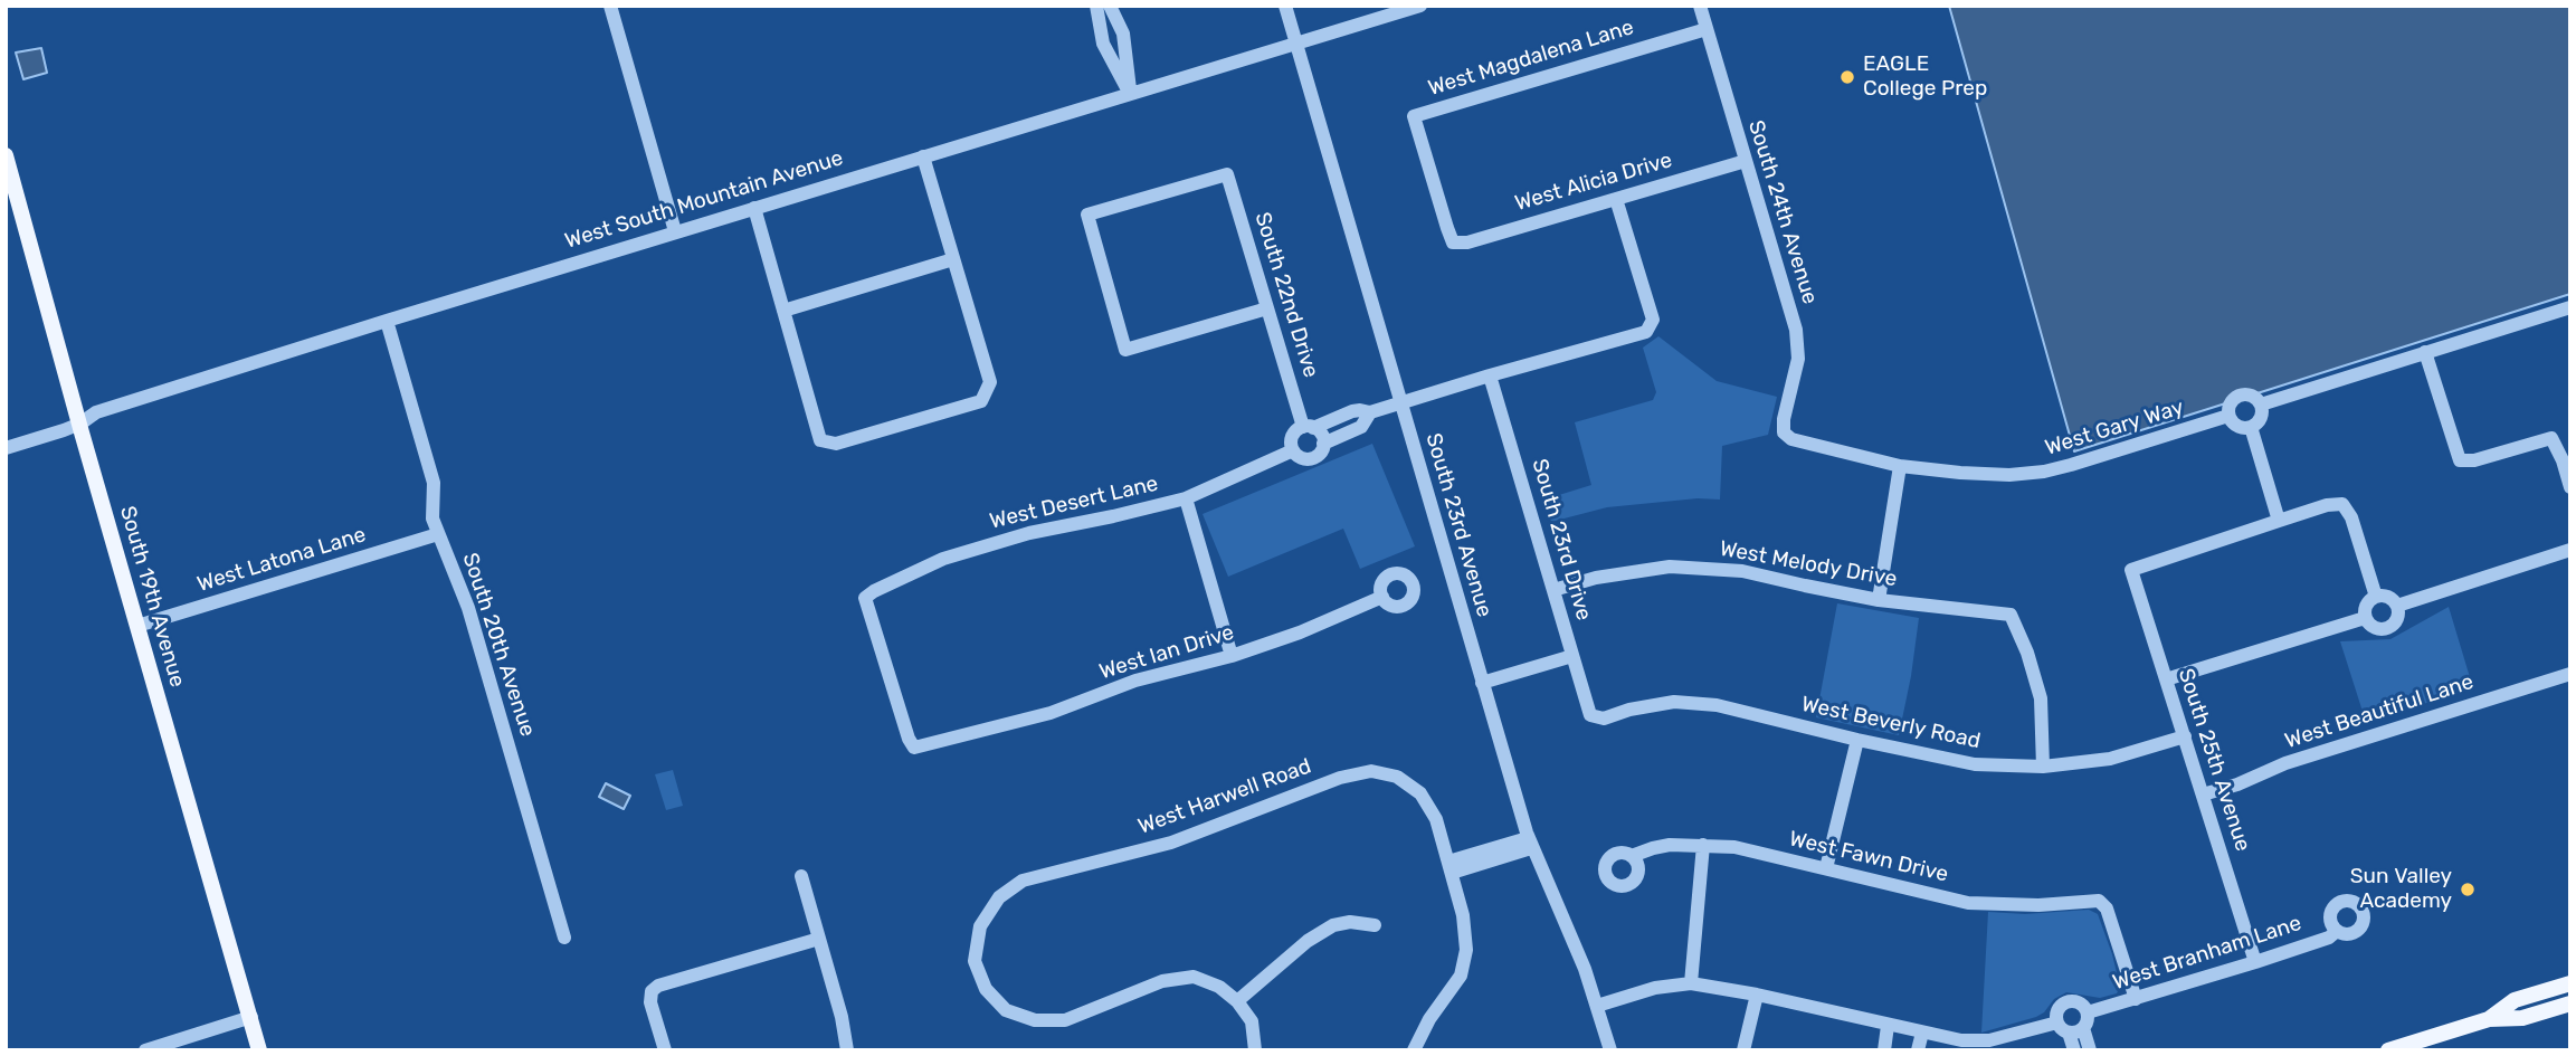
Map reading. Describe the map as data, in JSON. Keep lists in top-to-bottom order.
{
  "streets": {
    "main road": ["South 19th Avenue"],
    "street": [
      "West Magdalena Lane",
      "West Alicia Drive",
      "West South Mountain Avenue",
      "South 24th Avenue",
      "South 22nd Drive",
      "West Gary Way",
      "West Desert Lane",
      "South 23rd Avenue",
      "South 23rd Drive",
      "West Latona Lane",
      "West Melody Drive",
      "South 20th Avenue",
      "West Ian Drive",
      "West Beautiful Lane",
      "West Beverly Road",
      "South 25th Avenue",
      "West Harwell Road",
      "West Fawn Drive",
      "West Branham Lane"
    ]
  },
  "crossings": [
    ["West Magdalena Lane", "West Alicia Drive"],
    ["West Magdalena Lane", "South 24th Avenue"],
    ["West Alicia Drive", "South 24th Avenue"],
    ["West South Mountain Avenue", "South 23rd Avenue"],
    ["West South Mountain Avenue", "South 19th Avenue"],
    ["West South Mountain Avenue", "South 20th Avenue"],
    ["South 24th Avenue", "West Gary Way"],
    ["South 22nd Drive", "West Desert Lane"],
    ["West Desert Lane", "West Ian Drive"],
    ["South 23rd Drive", "West Melody Drive"],
    ["South 23rd Drive", "West Beverly Road"],
    ["West Latona Lane", "South 19th Avenue"],
    ["West Latona Lane", "South 20th Avenue"],
    ["West Melody Drive", "West Beverly Road"],
    ["West Beautiful Lane", "South 25th Avenue"],
    ["West Beverly Road", "South 25th Avenue"],
    ["South 25th Avenue", "West Branham Lane"],
    ["West Fawn Drive", "West Branham Lane"]
  ],
  "places": ["EAGLE College Prep", "Sun Valley Academy"]
}
